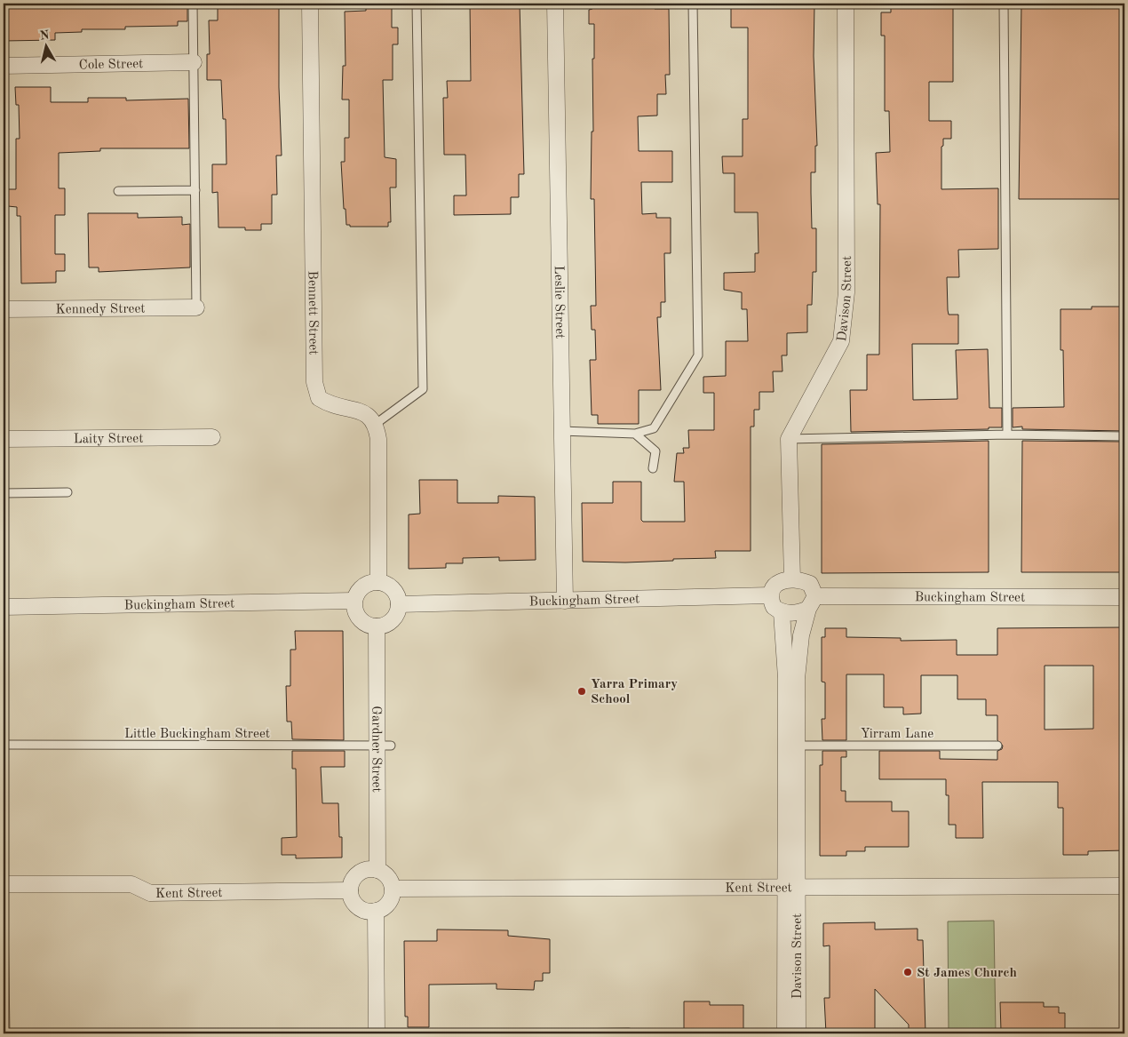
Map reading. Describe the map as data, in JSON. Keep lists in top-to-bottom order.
{
  "streets": {
    "street": [
      "Cole Street",
      "Davison Street",
      "Leslie Street",
      "Kennedy Street",
      "Bennett Street",
      "Laity Street",
      "Buckingham Street",
      "Gardner Street",
      "Kent Street"
    ],
    "lane": ["Little Buckingham Street", "Yirram Lane"]
  },
  "crossings": [
    ["Davison Street", "Buckingham Street"],
    ["Davison Street", "Yirram Lane"],
    ["Davison Street", "Kent Street"],
    ["Leslie Street", "Buckingham Street"],
    ["Buckingham Street", "Gardner Street"],
    ["Little Buckingham Street", "Gardner Street"],
    ["Gardner Street", "Kent Street"]
  ],
  "places": ["Yarra Primary School", "St James Church"],
  "north": "top"
}
